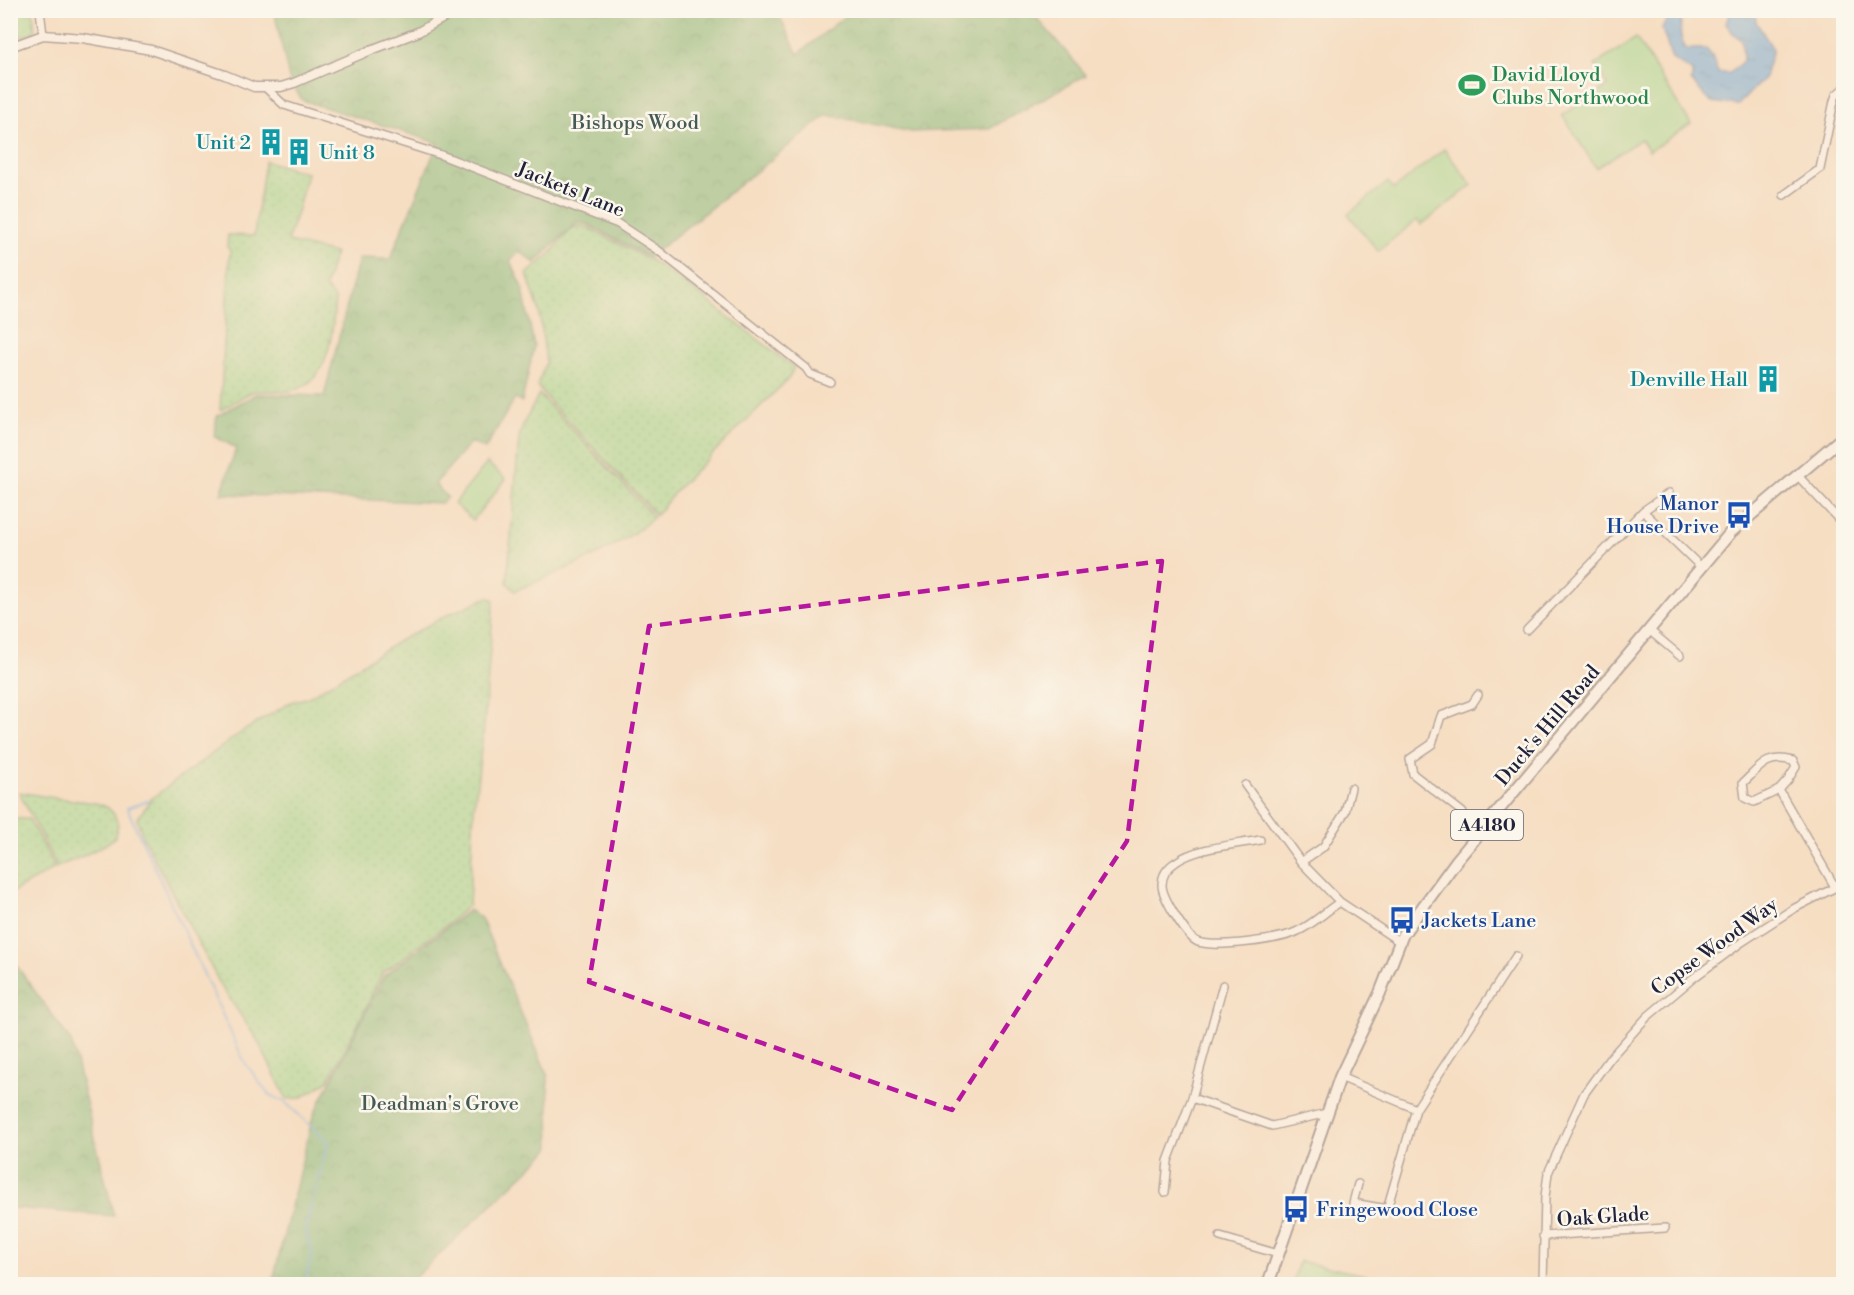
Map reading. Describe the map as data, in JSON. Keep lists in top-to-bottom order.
{
  "streets": {
    "main road": ["Duck's Hill Road", "A4180"],
    "street": ["Jackets Lane", "Copse Wood Way", "Oak Glade"]
  },
  "crossings": [
    ["Copse Wood Way", "Oak Glade"]
  ],
  "parks": ["Bishops Wood", "Deadman's Grove"],
  "places": {
    "sports": ["David Lloyd Clubs Northwood"],
    "building": ["Unit 2", "Unit 8", "Denville Hall"],
    "bus stop": ["Manor House Drive", "Jackets Lane", "Fringewood Close"]
  }
}
